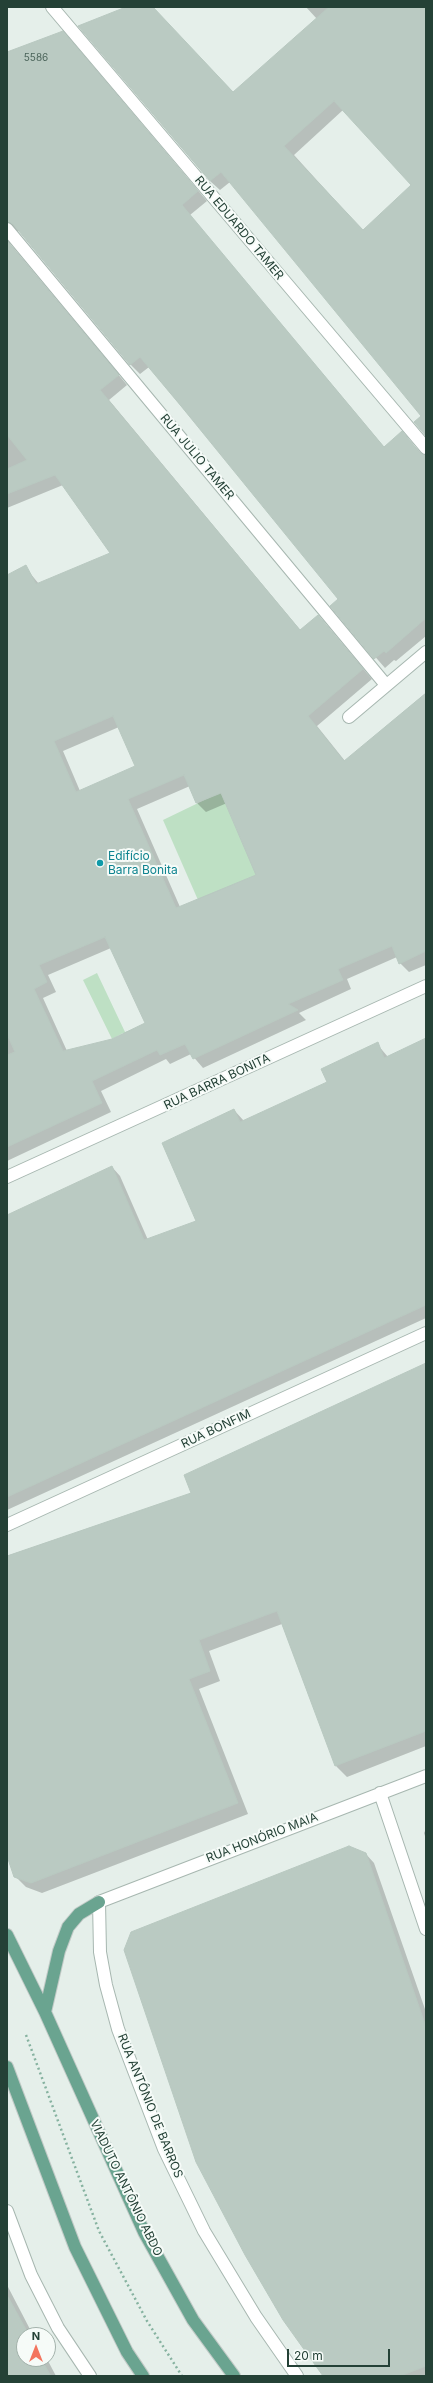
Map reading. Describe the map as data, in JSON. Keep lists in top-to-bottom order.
{
  "streets": {
    "main road": ["VIADUTO ANTÔNIO ABDO"],
    "street": [
      "RUA EDUARDO TAMER",
      "RUA JULIO TAMER",
      "RUA BARRA BONITA",
      "RUA BONFIM",
      "RUA HONÓRIO MAIA",
      "RUA ANTÔNIO DE BARROS"
    ]
  },
  "crossings": [
    ["RUA HONÓRIO MAIA", "RUA ANTÔNIO DE BARROS"]
  ],
  "places": ["Edifício Barra Bonita"],
  "house_numbers": ["5586"],
  "scale_bar": "20 m",
  "north": "top"
}
